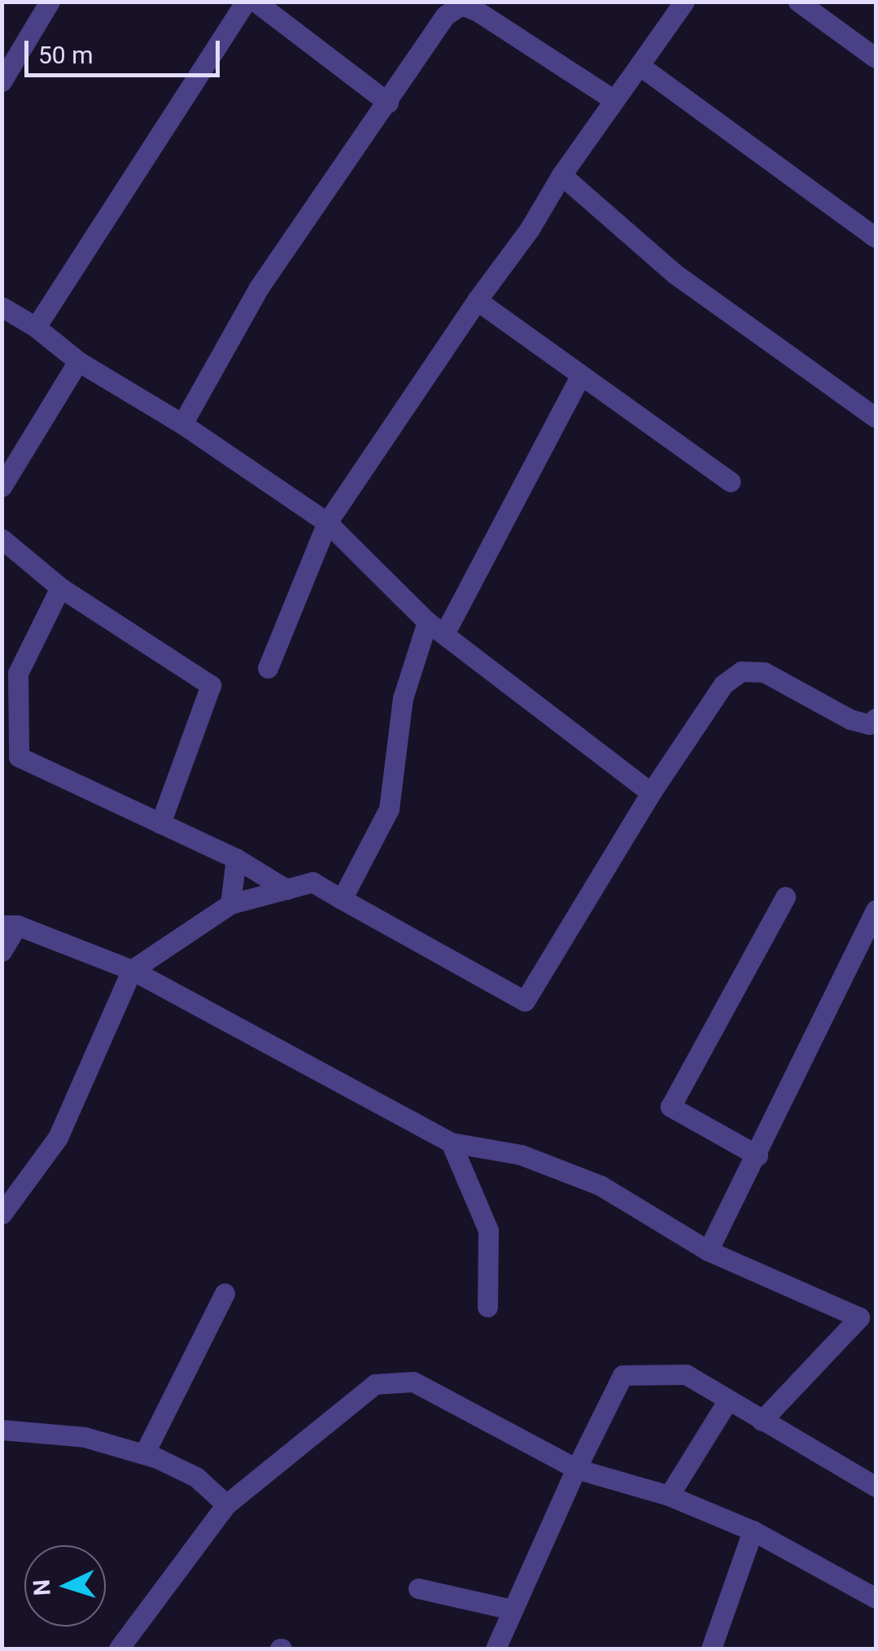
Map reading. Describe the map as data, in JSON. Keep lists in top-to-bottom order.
{
  "scale_bar": "50 m",
  "north": "left"
}
